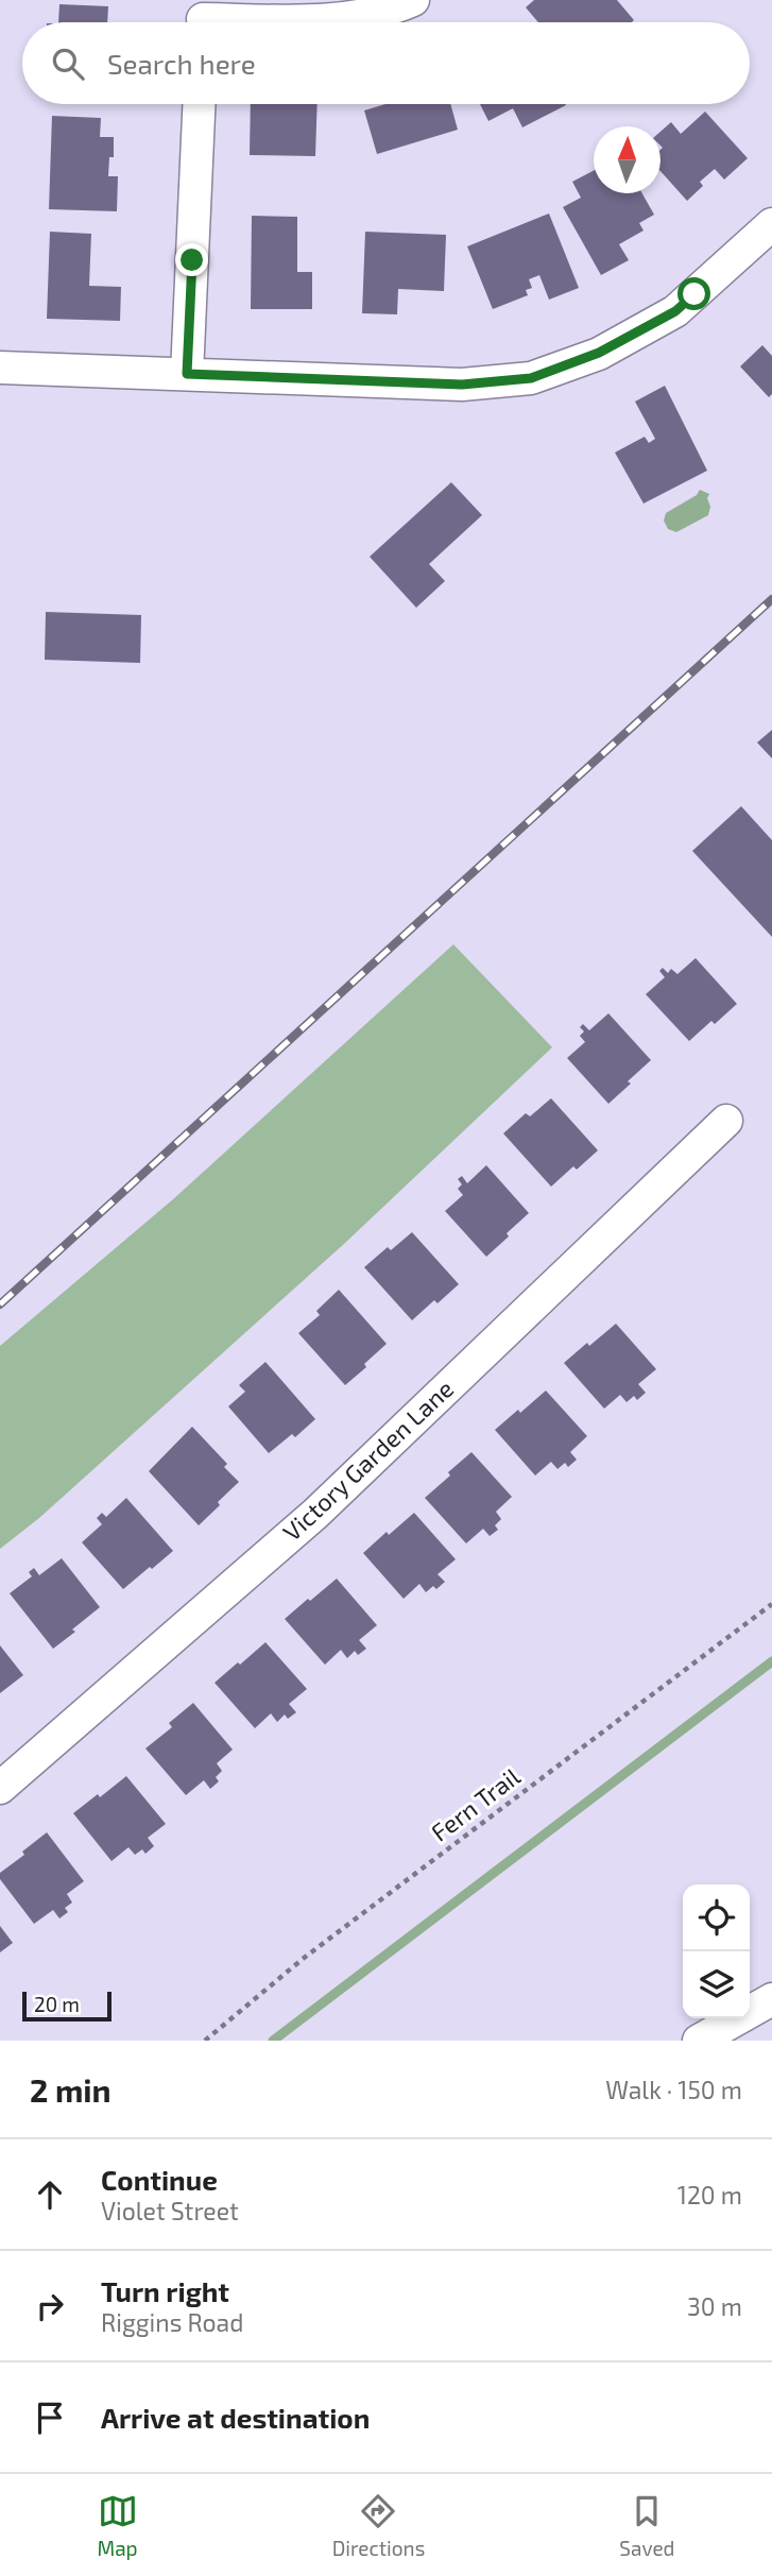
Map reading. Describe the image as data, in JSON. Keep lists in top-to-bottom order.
{
  "streets": {
    "street": ["Victory Garden Lane"],
    "path": ["Fern Trail"]
  },
  "scale_bar": "20 m",
  "north": "top",
  "page": {
    "search": "Search here",
    "scale": "20 m",
    "heading": ["2 min", "Walk · 150 m"],
    "list": [
      ["Continue", "Violet Street", "120 m"],
      ["Turn right", "Riggins Road", "30 m"],
      "Arrive at destination"
    ],
    "nav": ["Map", "Directions", "Saved"]
  }
}
